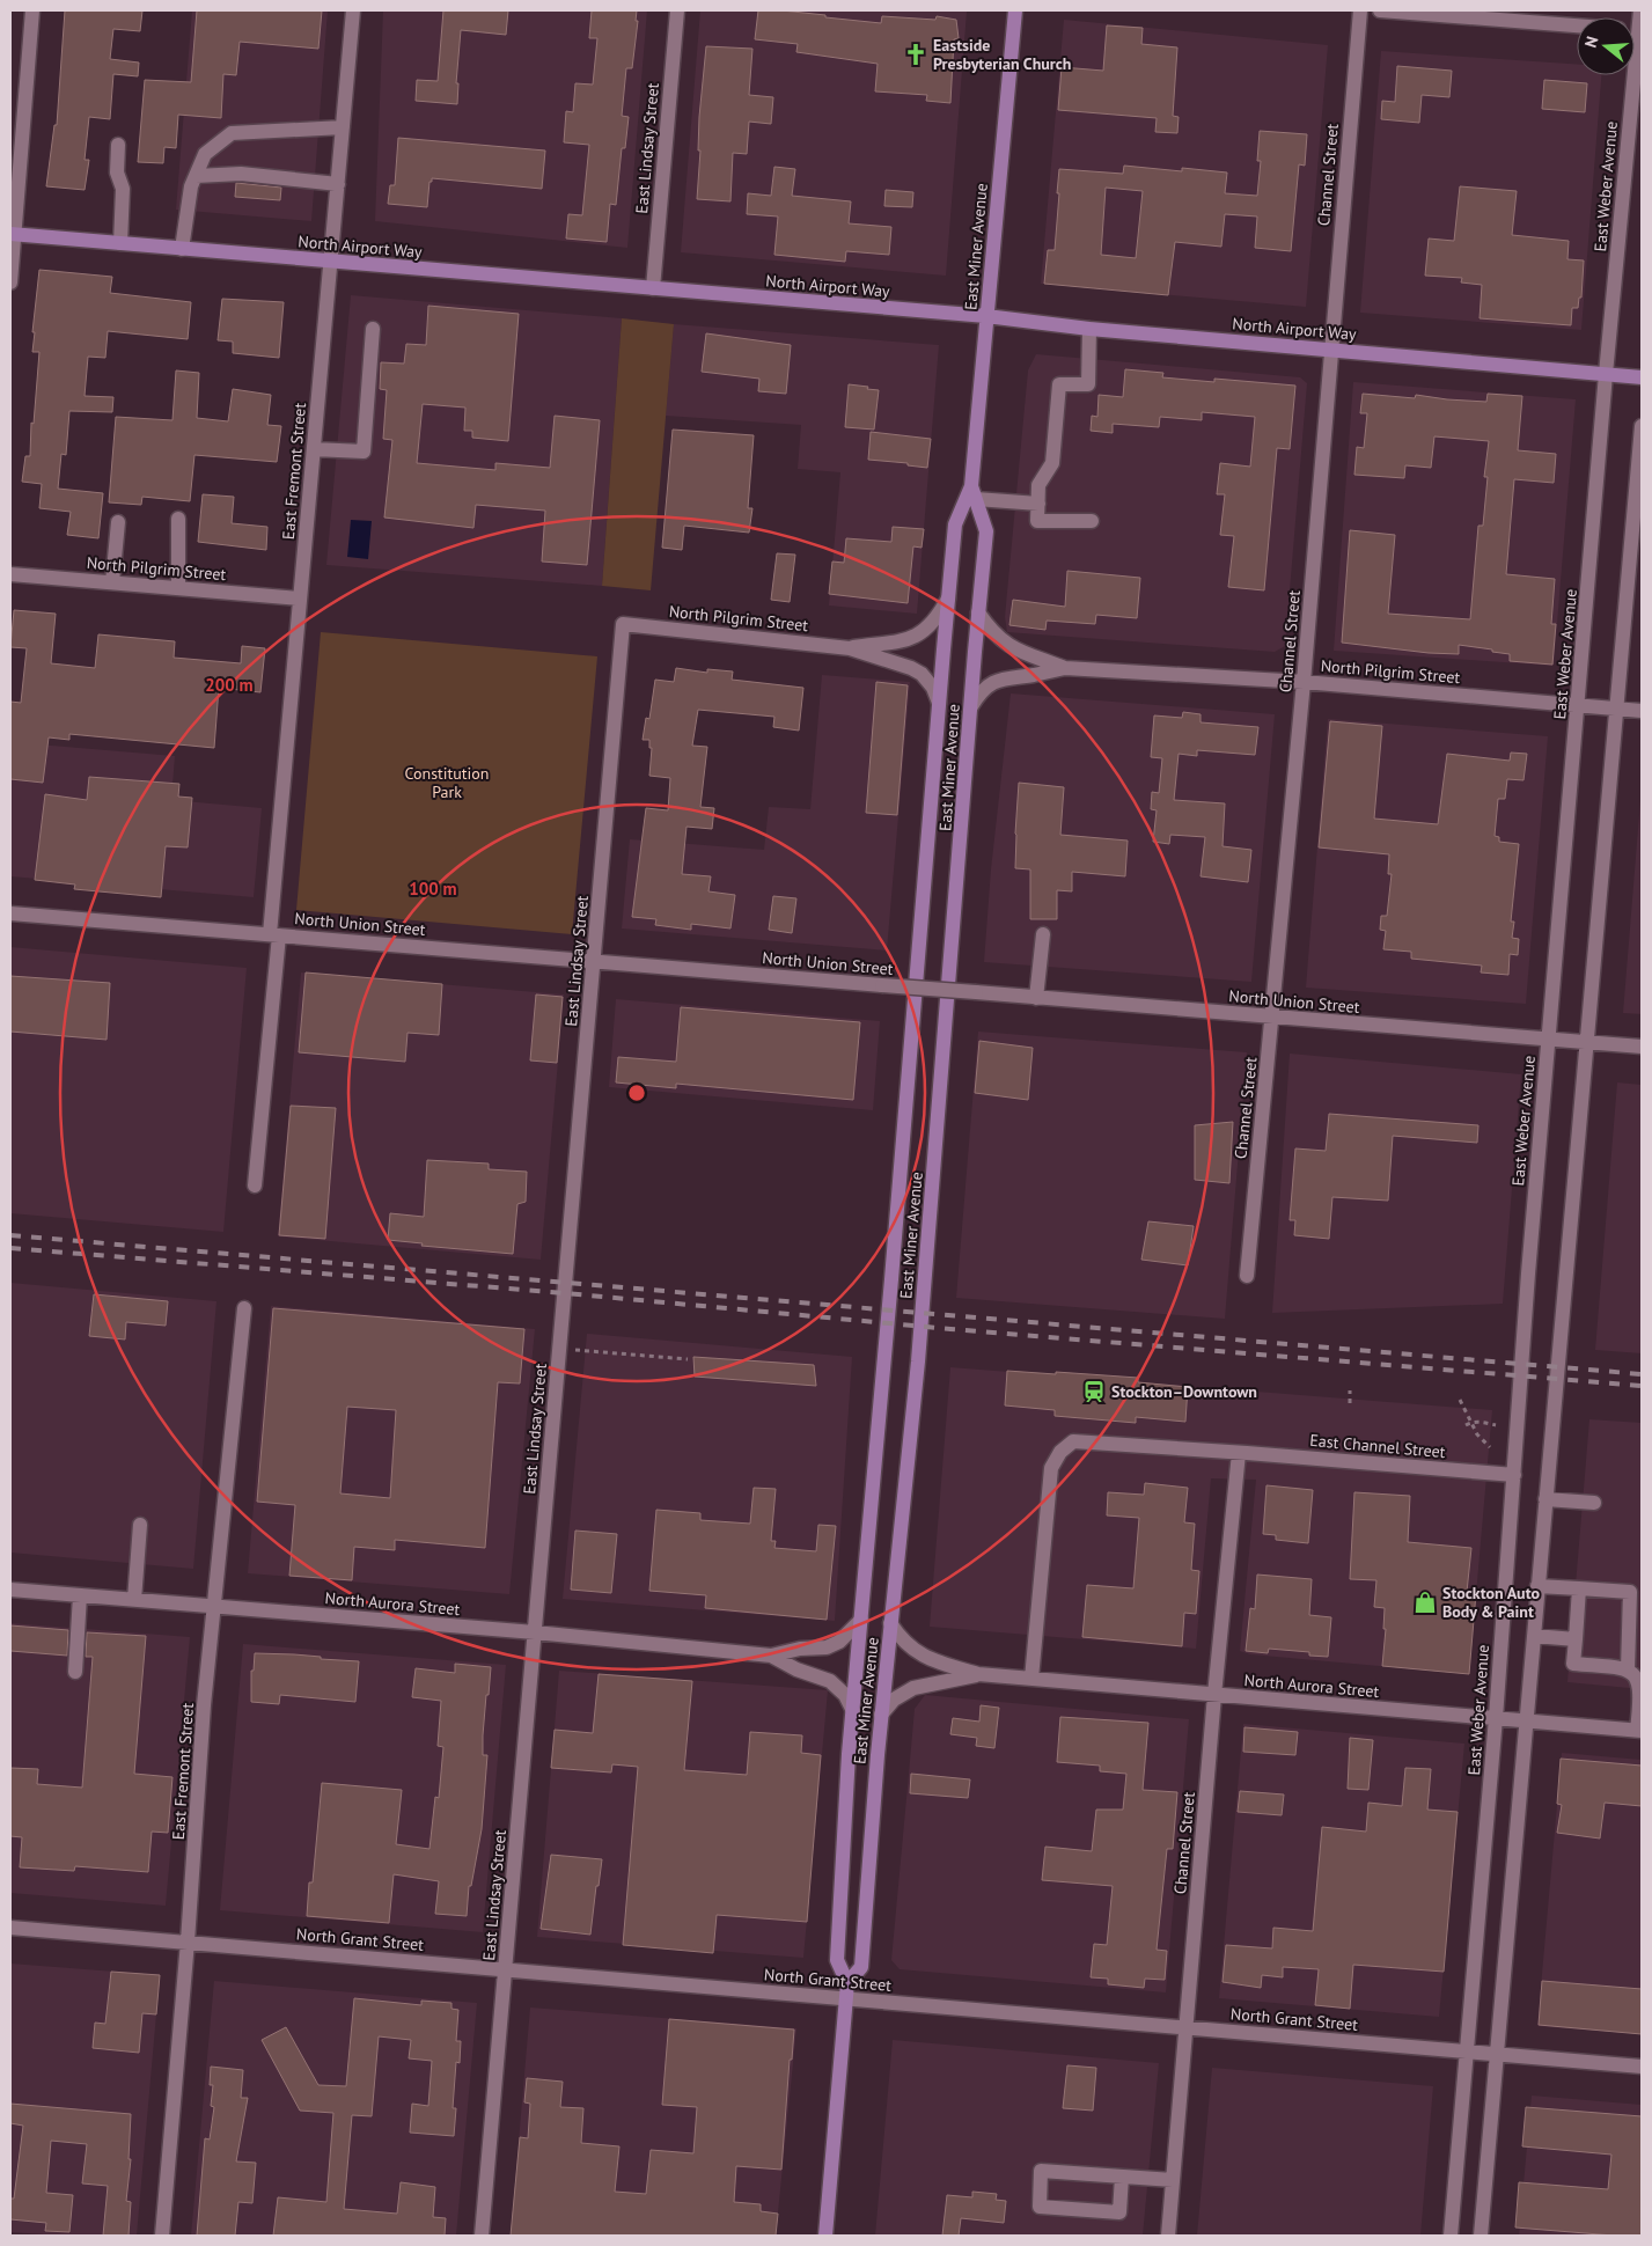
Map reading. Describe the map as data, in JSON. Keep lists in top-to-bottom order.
{
  "streets": {
    "main road": ["North Airport Way", "East Miner Avenue"],
    "street": [
      "East Lindsay Street",
      "Channel Street",
      "East Weber Avenue",
      "East Fremont Street",
      "North Pilgrim Street",
      "North Union Street",
      "East Channel Street",
      "North Aurora Street",
      "North Grant Street"
    ]
  },
  "crossings": [
    ["East Lindsay Street", "North Airport Way"],
    ["East Lindsay Street", "North Pilgrim Street"],
    ["East Lindsay Street", "North Union Street"],
    ["East Lindsay Street", "North Aurora Street"],
    ["East Lindsay Street", "North Grant Street"],
    ["Channel Street", "North Airport Way"],
    ["Channel Street", "North Pilgrim Street"],
    ["Channel Street", "North Union Street"],
    ["Channel Street", "East Channel Street"],
    ["Channel Street", "North Aurora Street"],
    ["Channel Street", "North Grant Street"],
    ["East Weber Avenue", "North Airport Way"],
    ["East Weber Avenue", "North Pilgrim Street"],
    ["East Weber Avenue", "North Union Street"],
    ["East Weber Avenue", "East Channel Street"],
    ["East Weber Avenue", "North Aurora Street"],
    ["East Weber Avenue", "North Grant Street"],
    ["North Airport Way", "East Miner Avenue"],
    ["North Airport Way", "East Fremont Street"],
    ["East Miner Avenue", "North Pilgrim Street"],
    ["East Miner Avenue", "North Aurora Street"],
    ["East Miner Avenue", "North Grant Street"],
    ["East Fremont Street", "North Pilgrim Street"],
    ["East Fremont Street", "North Union Street"],
    ["East Fremont Street", "North Aurora Street"],
    ["East Fremont Street", "North Grant Street"],
    ["East Channel Street", "North Aurora Street"]
  ],
  "parks": ["Constitution Park"],
  "places": {
    "church": ["Eastside Presbyterian Church"],
    "station": ["Stockton–Downtown"],
    "shop": ["Stockton Auto Body & Paint"]
  },
  "north": "left",
  "rings": ["200 m", "100 m"]
}
